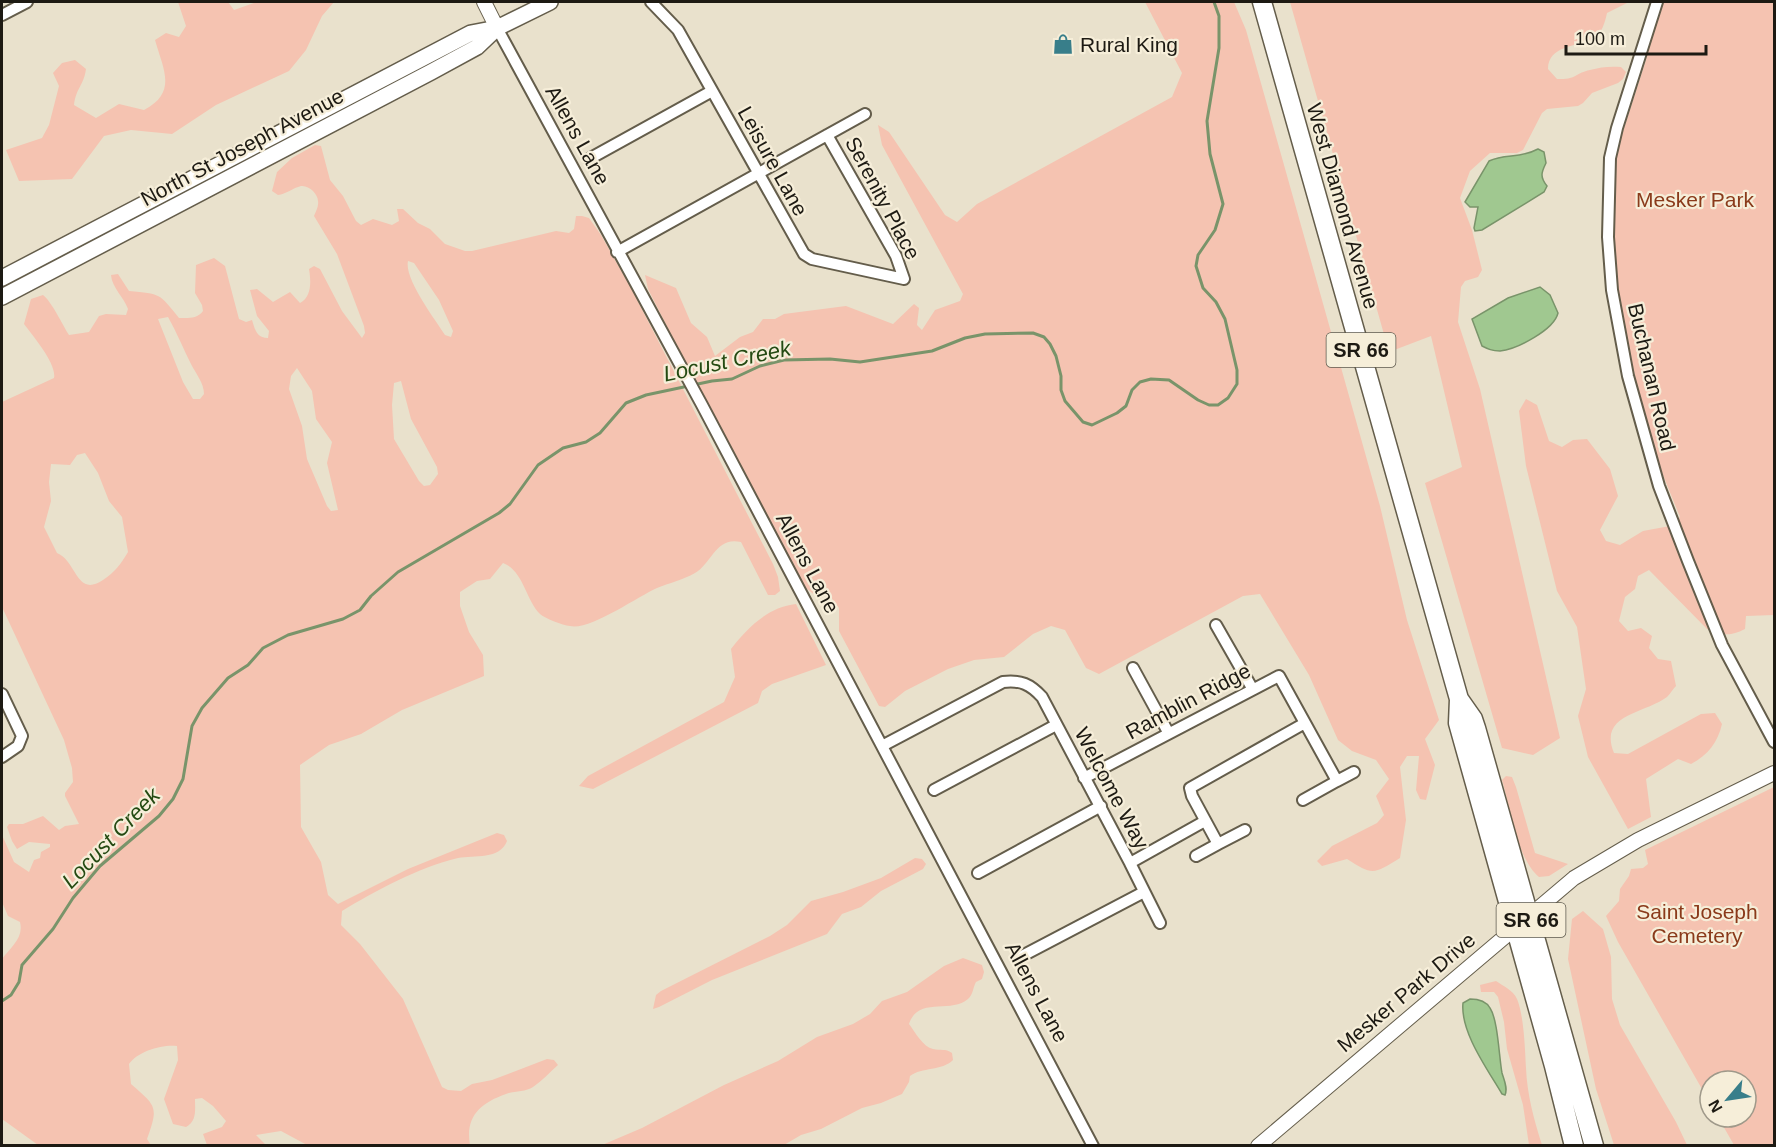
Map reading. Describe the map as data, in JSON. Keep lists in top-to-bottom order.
{
  "streets": {
    "main road": ["North St Joseph Avenue", "West Diamond Avenue", "SR 66"],
    "street": [
      "Allens Lane",
      "Leisure Lane",
      "Serenity Place",
      "Buchanan Road",
      "Ramblin Ridge",
      "Welcome Way",
      "Mesker Park Drive"
    ]
  },
  "crossings": [
    ["Allens Lane", "North St Joseph Avenue"],
    ["Allens Lane", "Welcome Way"],
    ["Leisure Lane", "Serenity Place"],
    ["West Diamond Avenue", "Mesker Park Drive"],
    ["Ramblin Ridge", "Welcome Way"]
  ],
  "water": ["Locust Creek"],
  "parks": ["Mesker Park", "Saint Joseph Cemetery"],
  "places": {
    "shop": ["Rural King"]
  },
  "scale_bar": "100 m",
  "north": "bottom left"
}
